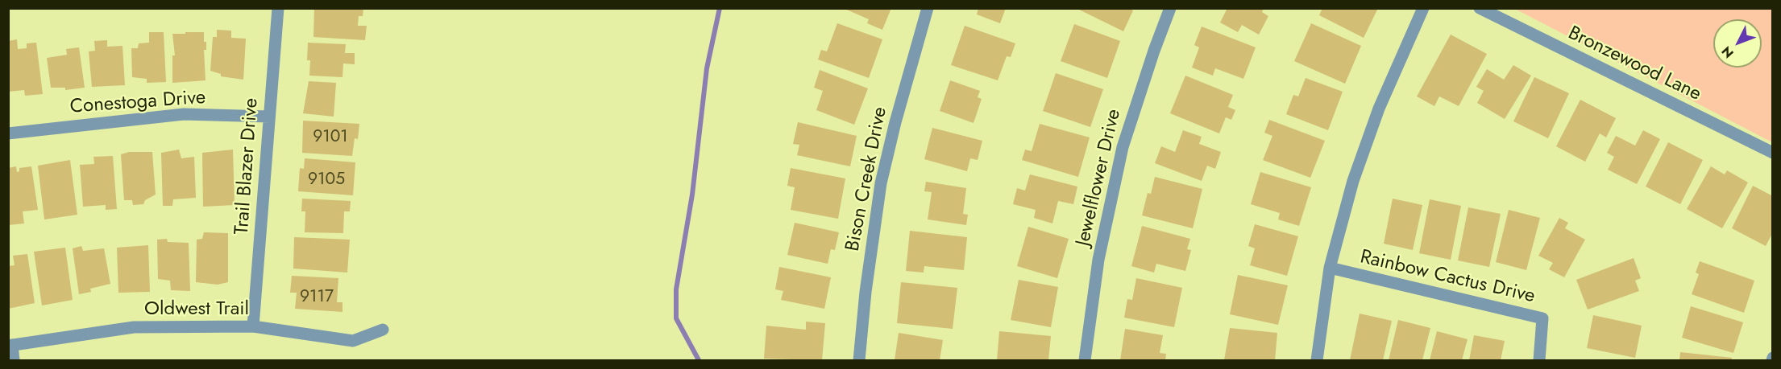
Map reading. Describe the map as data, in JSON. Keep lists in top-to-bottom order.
{
  "streets": {
    "street": [
      "Bronzewood Lane",
      "Conestoga Drive",
      "Trail Blazer Drive",
      "Jewelflower Drive",
      "Bison Creek Drive",
      "Rainbow Cactus Drive",
      "Oldwest Trail"
    ]
  },
  "crossings": [
    ["Conestoga Drive", "Trail Blazer Drive"],
    ["Trail Blazer Drive", "Oldwest Trail"]
  ],
  "house_numbers": ["9101", "9105", "9117"],
  "north": "bottom left"
}
